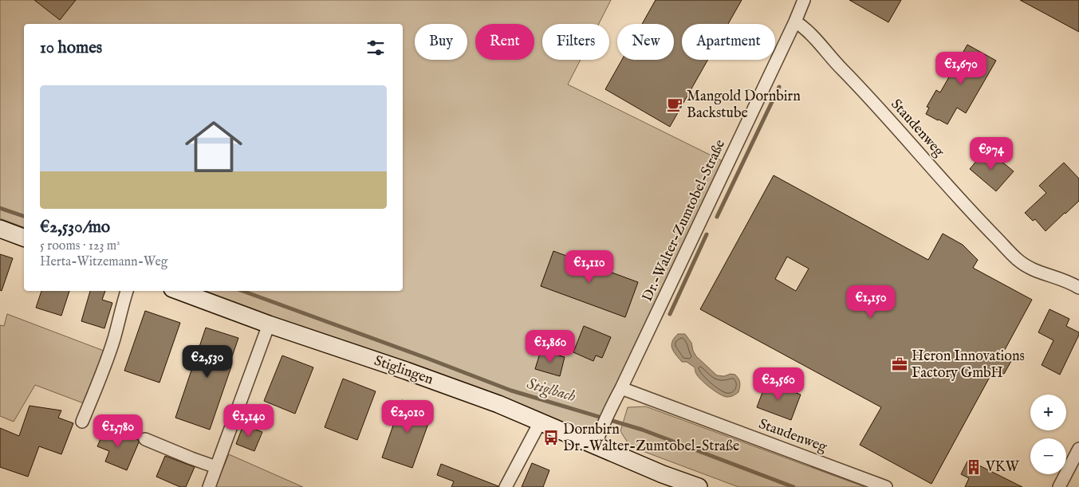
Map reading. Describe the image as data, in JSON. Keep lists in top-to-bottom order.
{
  "streets": {
    "main road": ["Stiglingen"],
    "street": ["Staudenweg", "Dr.-Walter-Zumtobel-Straße"]
  },
  "crossings": [
    ["Staudenweg", "Dr.-Walter-Zumtobel-Straße"],
    ["Dr.-Walter-Zumtobel-Straße", "Stiglingen"]
  ],
  "water": ["Stiglbach"],
  "places": {
    "cafe": ["Mangold Dornbirn Backstube"],
    "office": ["Heron Innovations Factory GmbH"],
    "bus stop": ["Dornbirn Dr.-Walter-Zumtobel-Straße"],
    "building": ["VKW"]
  },
  "page": {
    "chip": [
      "Buy",
      "Rent",
      "Filters",
      "New",
      "Apartment"
    ],
    "heading": "10 homes",
    "price": [
      "€1,670",
      "€974",
      "€1,110",
      "€1,150",
      "€1,860",
      "€2,530",
      "€2,560",
      "€2,010",
      "€1,140",
      "€1,780"
    ],
    "list": [
      {
        "name": "€2,530/mo",
        "note": "5 rooms · 123 m² · Herta-Witzemann-Weg"
      }
    ],
    "map_buttons": ["+", "−"]
  }
}
